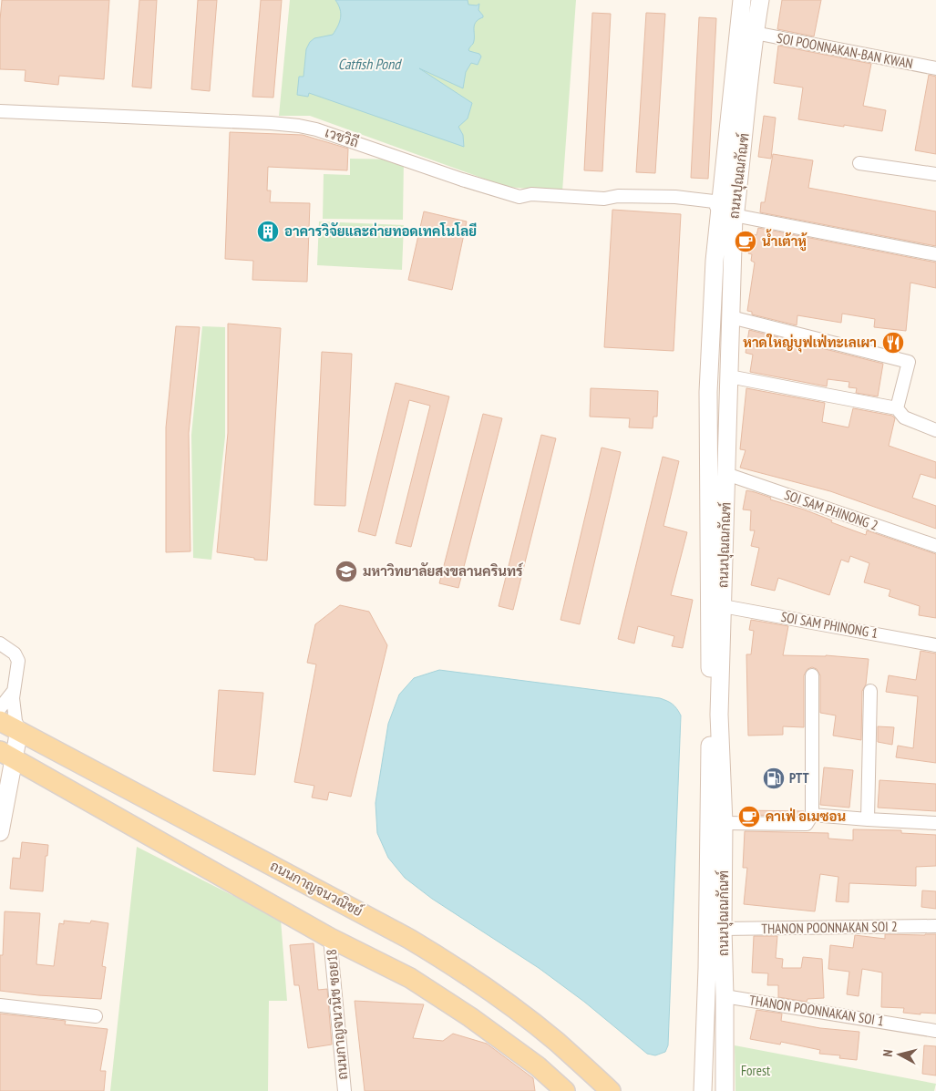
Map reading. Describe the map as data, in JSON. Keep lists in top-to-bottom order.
{
  "streets": {
    "main road": ["ถนนกาญจนวณิชย์"],
    "street": [
      "SOI POONNAKAN-BAN KWAN",
      "เวชวิถี",
      "ถนนปุณณกัณฑ์",
      "SOI SAM PHINONG 2",
      "SOI SAM PHINONG 1",
      "THANON POONNAKAN SOI 2",
      "THANON POONNAKAN SOI 1",
      "ถนนกาญจนวนิช ซอย18"
    ]
  },
  "crossings": [
    ["SOI POONNAKAN-BAN KWAN", "ถนนปุณณกัณฑ์"],
    ["เวชวิถี", "ถนนปุณณกัณฑ์"],
    ["ถนนปุณณกัณฑ์", "SOI SAM PHINONG 2"],
    ["ถนนปุณณกัณฑ์", "SOI SAM PHINONG 1"],
    ["ถนนปุณณกัณฑ์", "THANON POONNAKAN SOI 2"],
    ["ถนนปุณณกัณฑ์", "THANON POONNAKAN SOI 1"]
  ],
  "water": ["Catfish Pond"],
  "parks": ["Forest"],
  "places": {
    "building": ["อาคารวิจัยและถ่ายทอดเทคโนโลยี"],
    "cafe": ["น้ำเต้าหู้", "คาเฟ่ อเมซอน"],
    "restaurant": ["หาดใหญ่บุฟเฟ่ทะเลเผา"],
    "school or university": ["มหาวิทยาลัยสงขลานครินทร์"],
    "fuel station": ["PTT"]
  },
  "north": "left"
}
